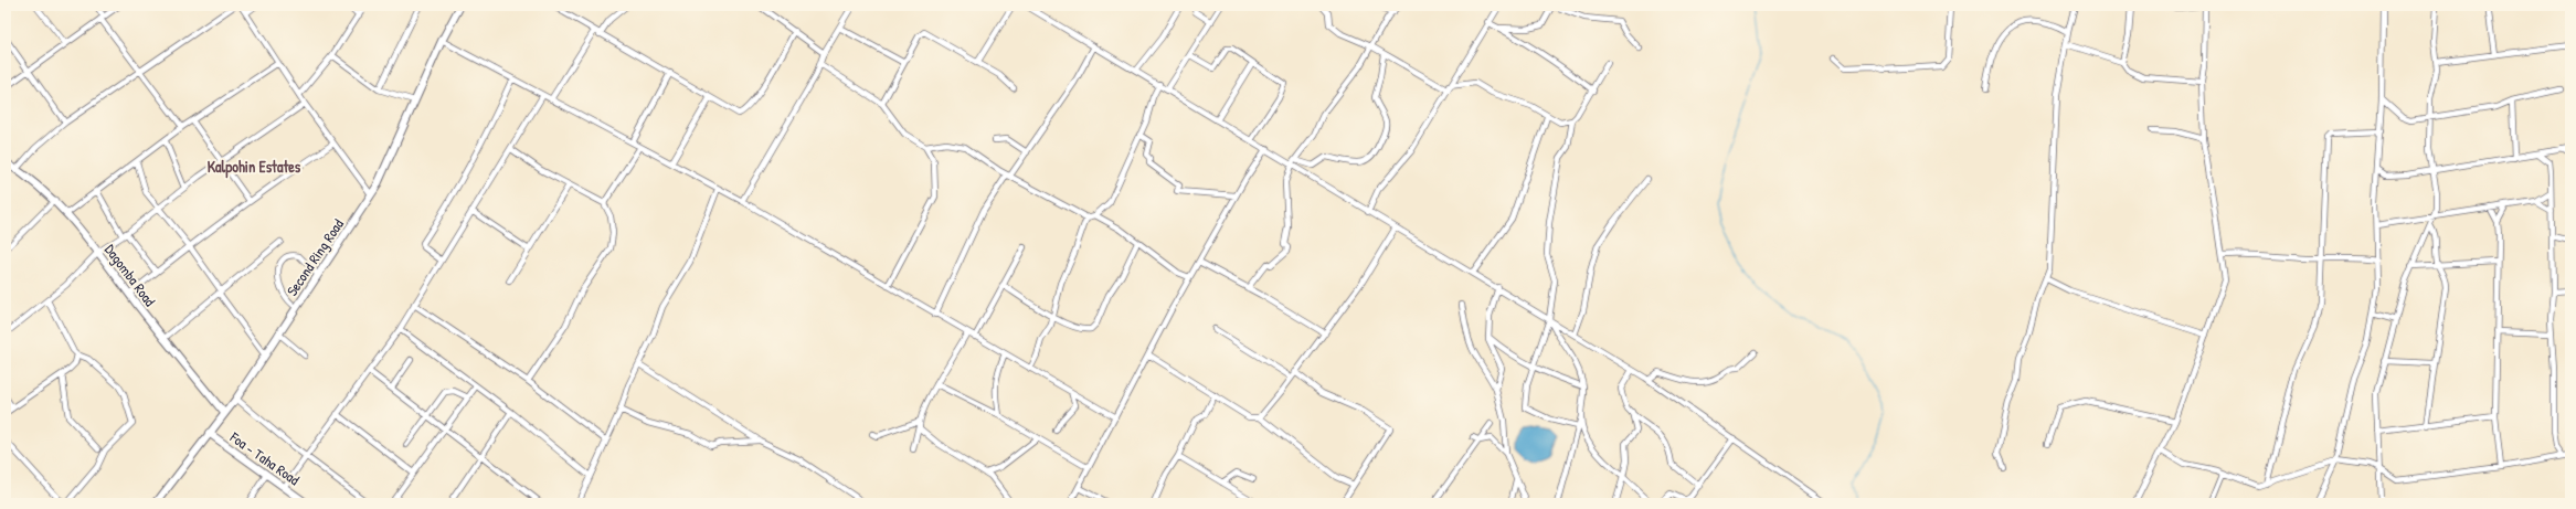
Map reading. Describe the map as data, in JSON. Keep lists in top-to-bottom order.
{
  "streets": {
    "street": ["Second Ring Road", "Dagomba Road", "Foa - Taha Road"]
  },
  "crossings": [
    ["Second Ring Road", "Dagomba Road"],
    ["Second Ring Road", "Foa - Taha Road"]
  ],
  "districts": ["Kalpohin Estates"]
}
